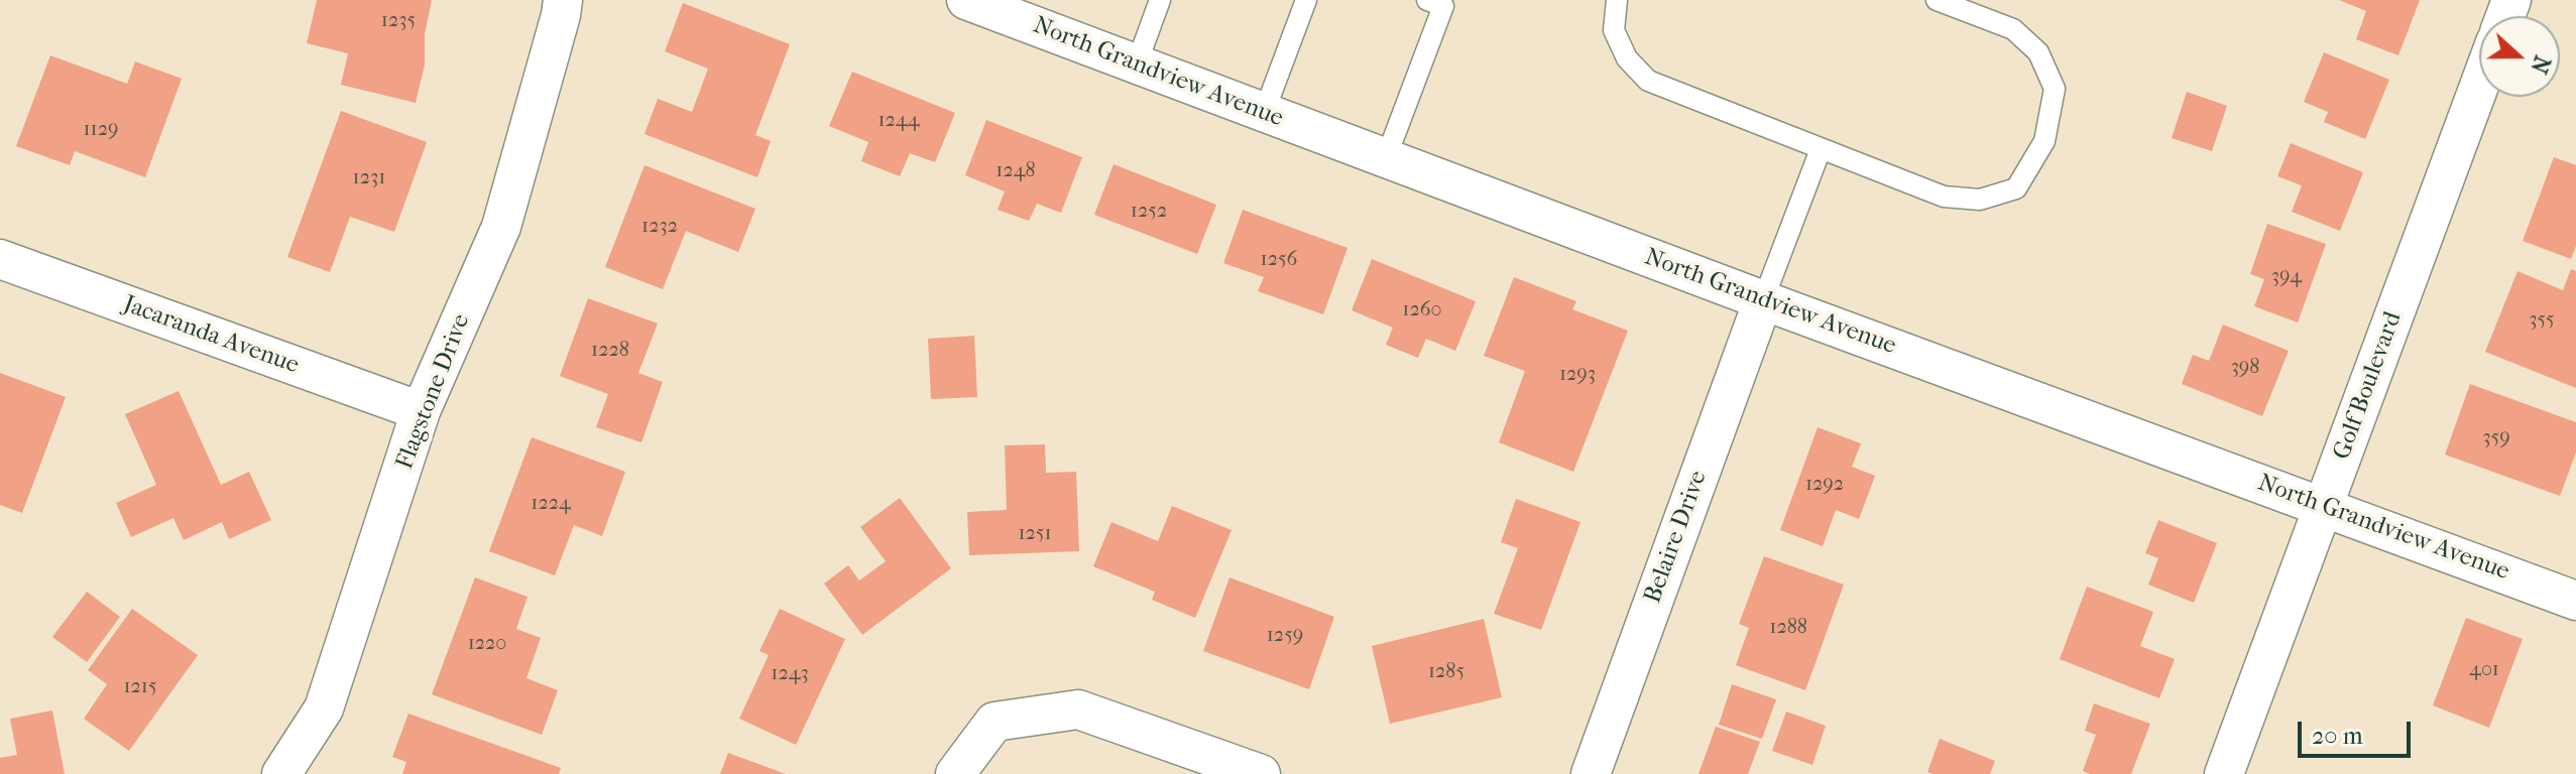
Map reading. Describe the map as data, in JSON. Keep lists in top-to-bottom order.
{
  "streets": {
    "street": [
      "North Grandview Avenue",
      "Jacaranda Avenue",
      "Golf Boulevard",
      "Flagstone Drive",
      "Belaire Drive"
    ]
  },
  "crossings": [
    ["North Grandview Avenue", "Golf Boulevard"],
    ["North Grandview Avenue", "Belaire Drive"],
    ["Jacaranda Avenue", "Flagstone Drive"]
  ],
  "house_numbers": [
    "1235",
    "1244",
    "1129",
    "1248",
    "1231",
    "1252",
    "1232",
    "1256",
    "394",
    "1260",
    "355",
    "1228",
    "398",
    "1293",
    "359",
    "1292",
    "1224",
    "1251",
    "1288",
    "1259",
    "1220",
    "401",
    "1285",
    "1243",
    "1215"
  ],
  "scale_bar": "20 m",
  "north": "right"
}
